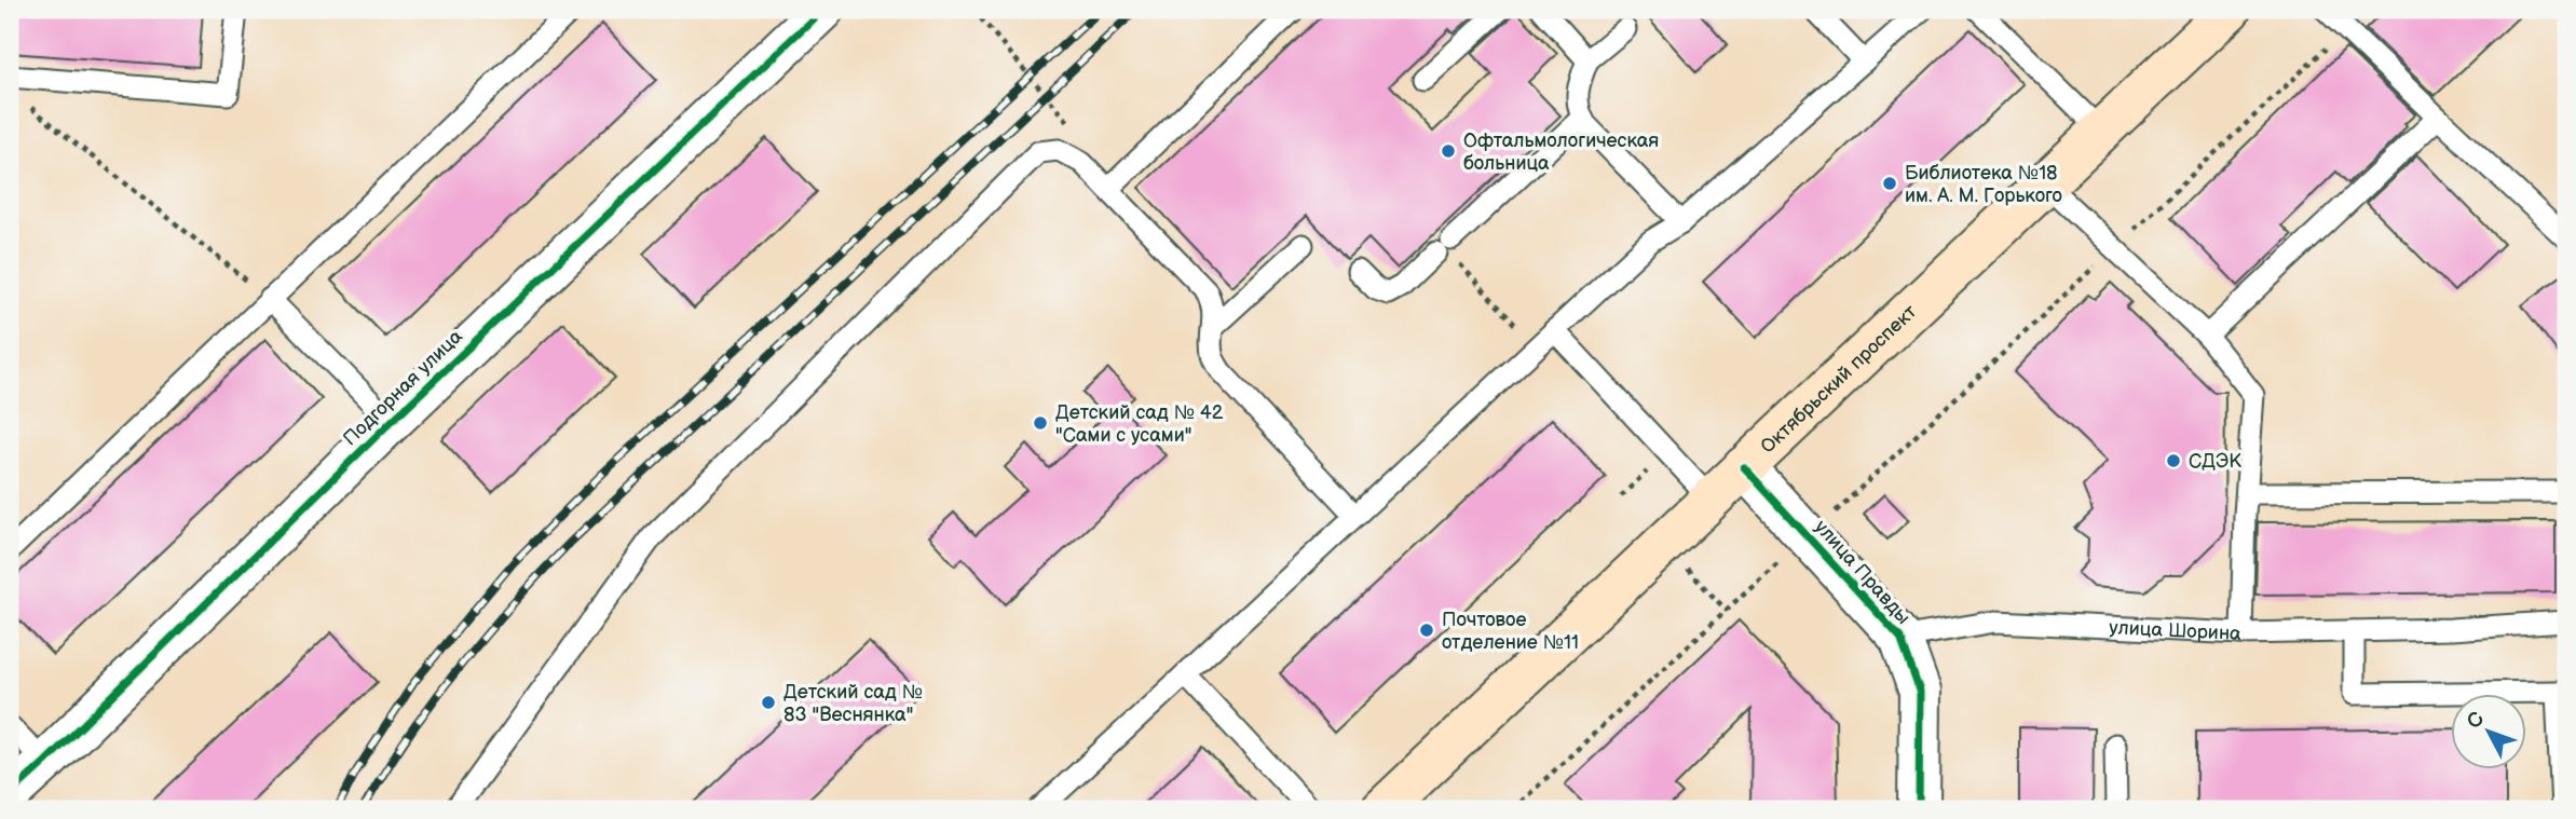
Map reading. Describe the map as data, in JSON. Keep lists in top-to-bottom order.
{
  "streets": {
    "main road": ["Октябрьский проспект"],
    "street": ["Подгорная улица", "улица Правды"],
    "lane": ["улица Шорина"]
  },
  "crossings": [
    ["Октябрьский проспект", "улица Правды"],
    ["улица Правды", "улица Шорина"]
  ],
  "places": [
    "Офтальмологическая больница",
    "Библиотека №18 им. А. М. Горького",
    "Детский сад № 42 \"Сами с усами\"",
    "СДЭК",
    "Почтовое отделение №11",
    "Детский сад № 83 \"Веснянка\""
  ],
  "north": "top left"
}
